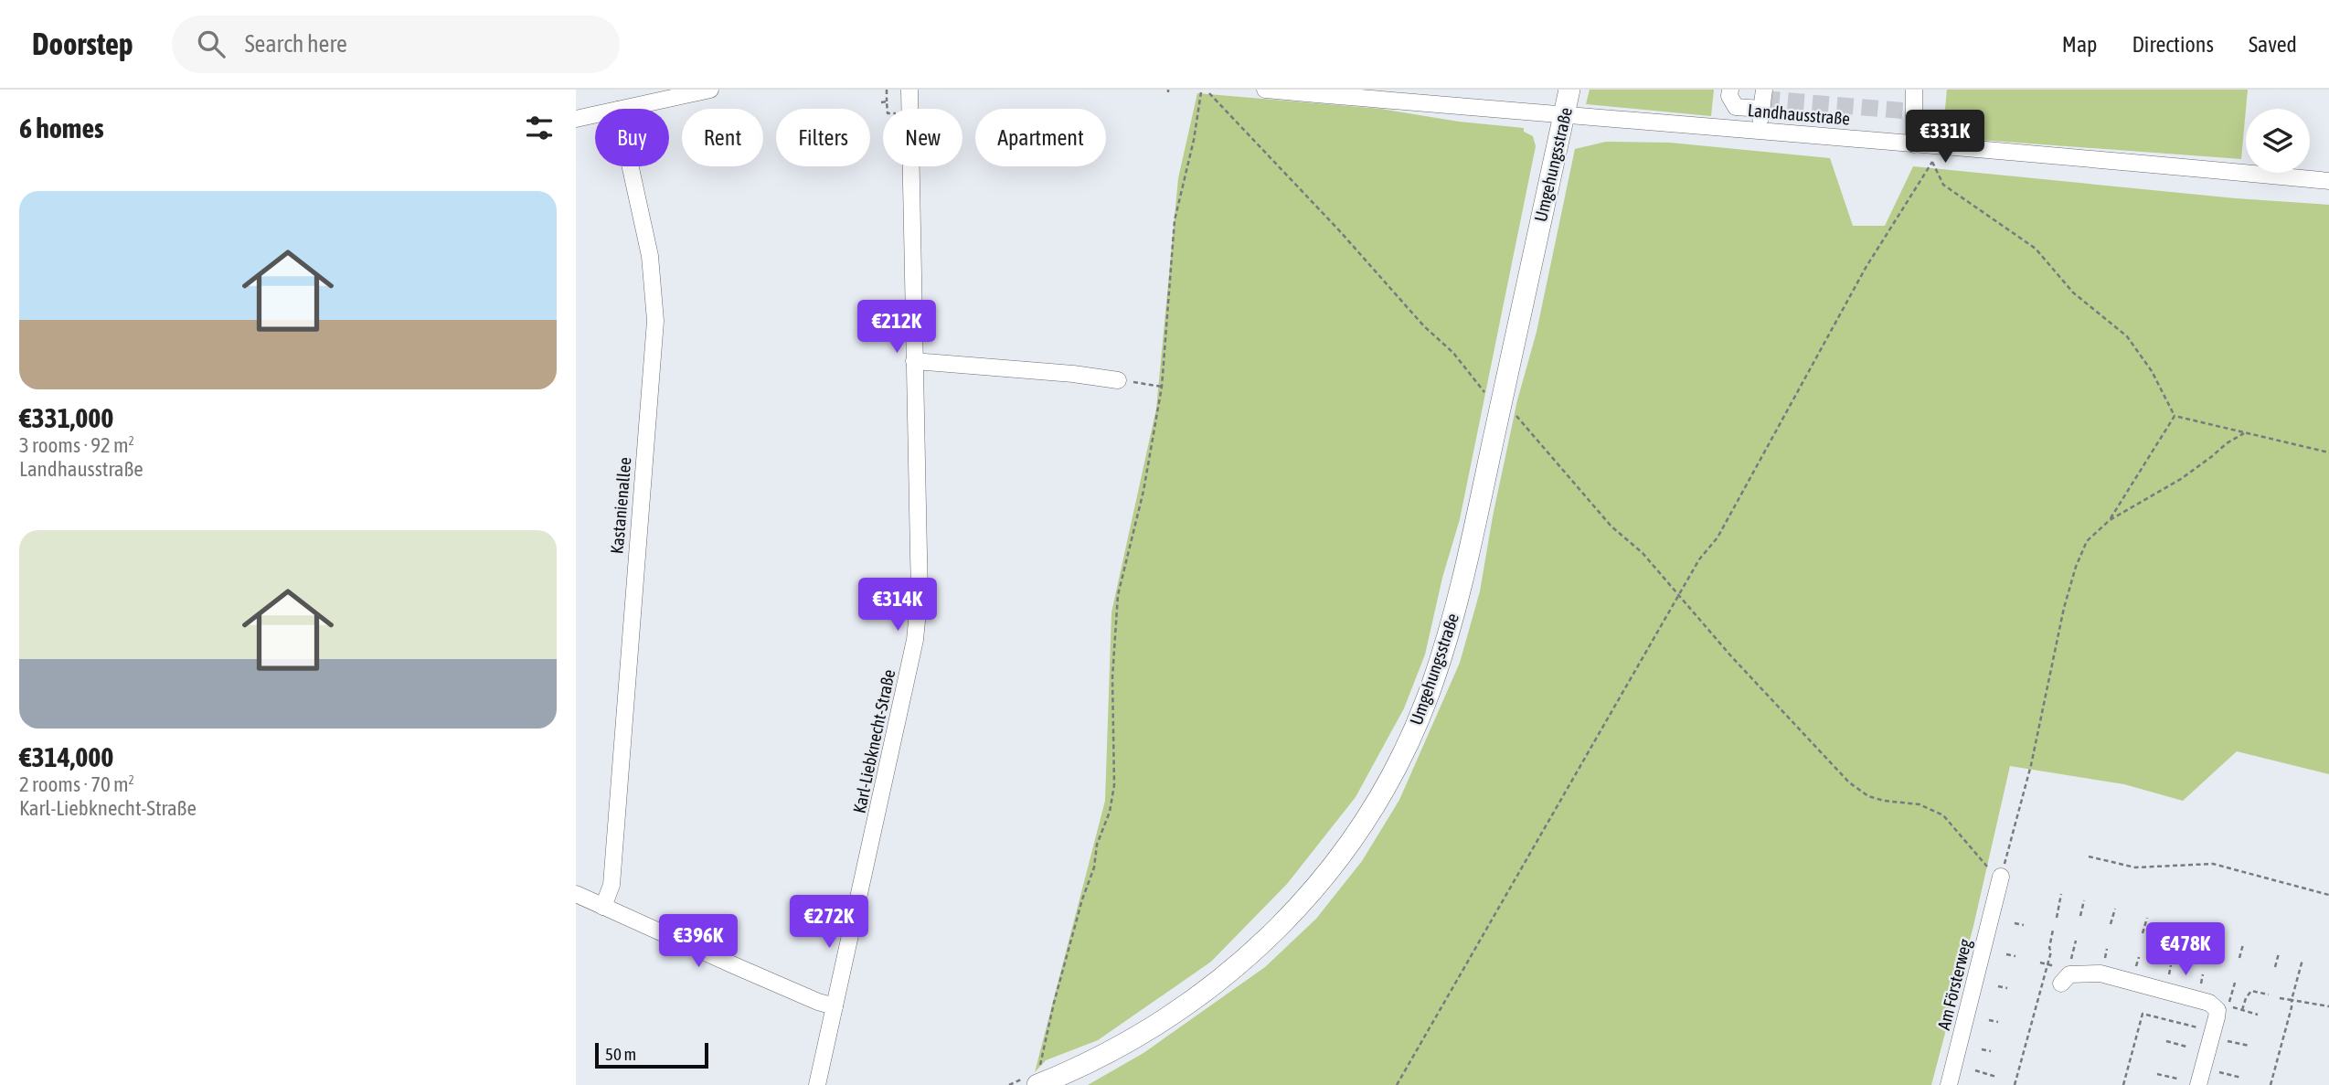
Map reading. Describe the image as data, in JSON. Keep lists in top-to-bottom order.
{
  "streets": {
    "main road": ["Umgehungsstraße"],
    "street": [
      "Landhausstraße",
      "Kastanienallee",
      "Karl-Liebknecht-Straße",
      "Am Försterweg"
    ]
  },
  "crossings": [
    ["Landhausstraße", "Umgehungsstraße"]
  ],
  "scale_bar": "50 m",
  "page": {
    "header": "Doorstep",
    "search": "Search here",
    "nav": ["Map", "Directions", "Saved"],
    "heading": "6 homes",
    "chip": [
      "Buy",
      "Rent",
      "Filters",
      "New",
      "Apartment"
    ],
    "price": [
      "€331K",
      "€212K",
      "€314K",
      "€272K",
      "€396K",
      "€478K"
    ],
    "list": [
      {
        "name": "€331,000",
        "note": "3 rooms · 92 m² · Landhausstraße"
      },
      {
        "name": "€314,000",
        "note": "2 rooms · 70 m² · Karl-Liebknecht-Straße"
      }
    ],
    "scale": "50 m"
  }
}
